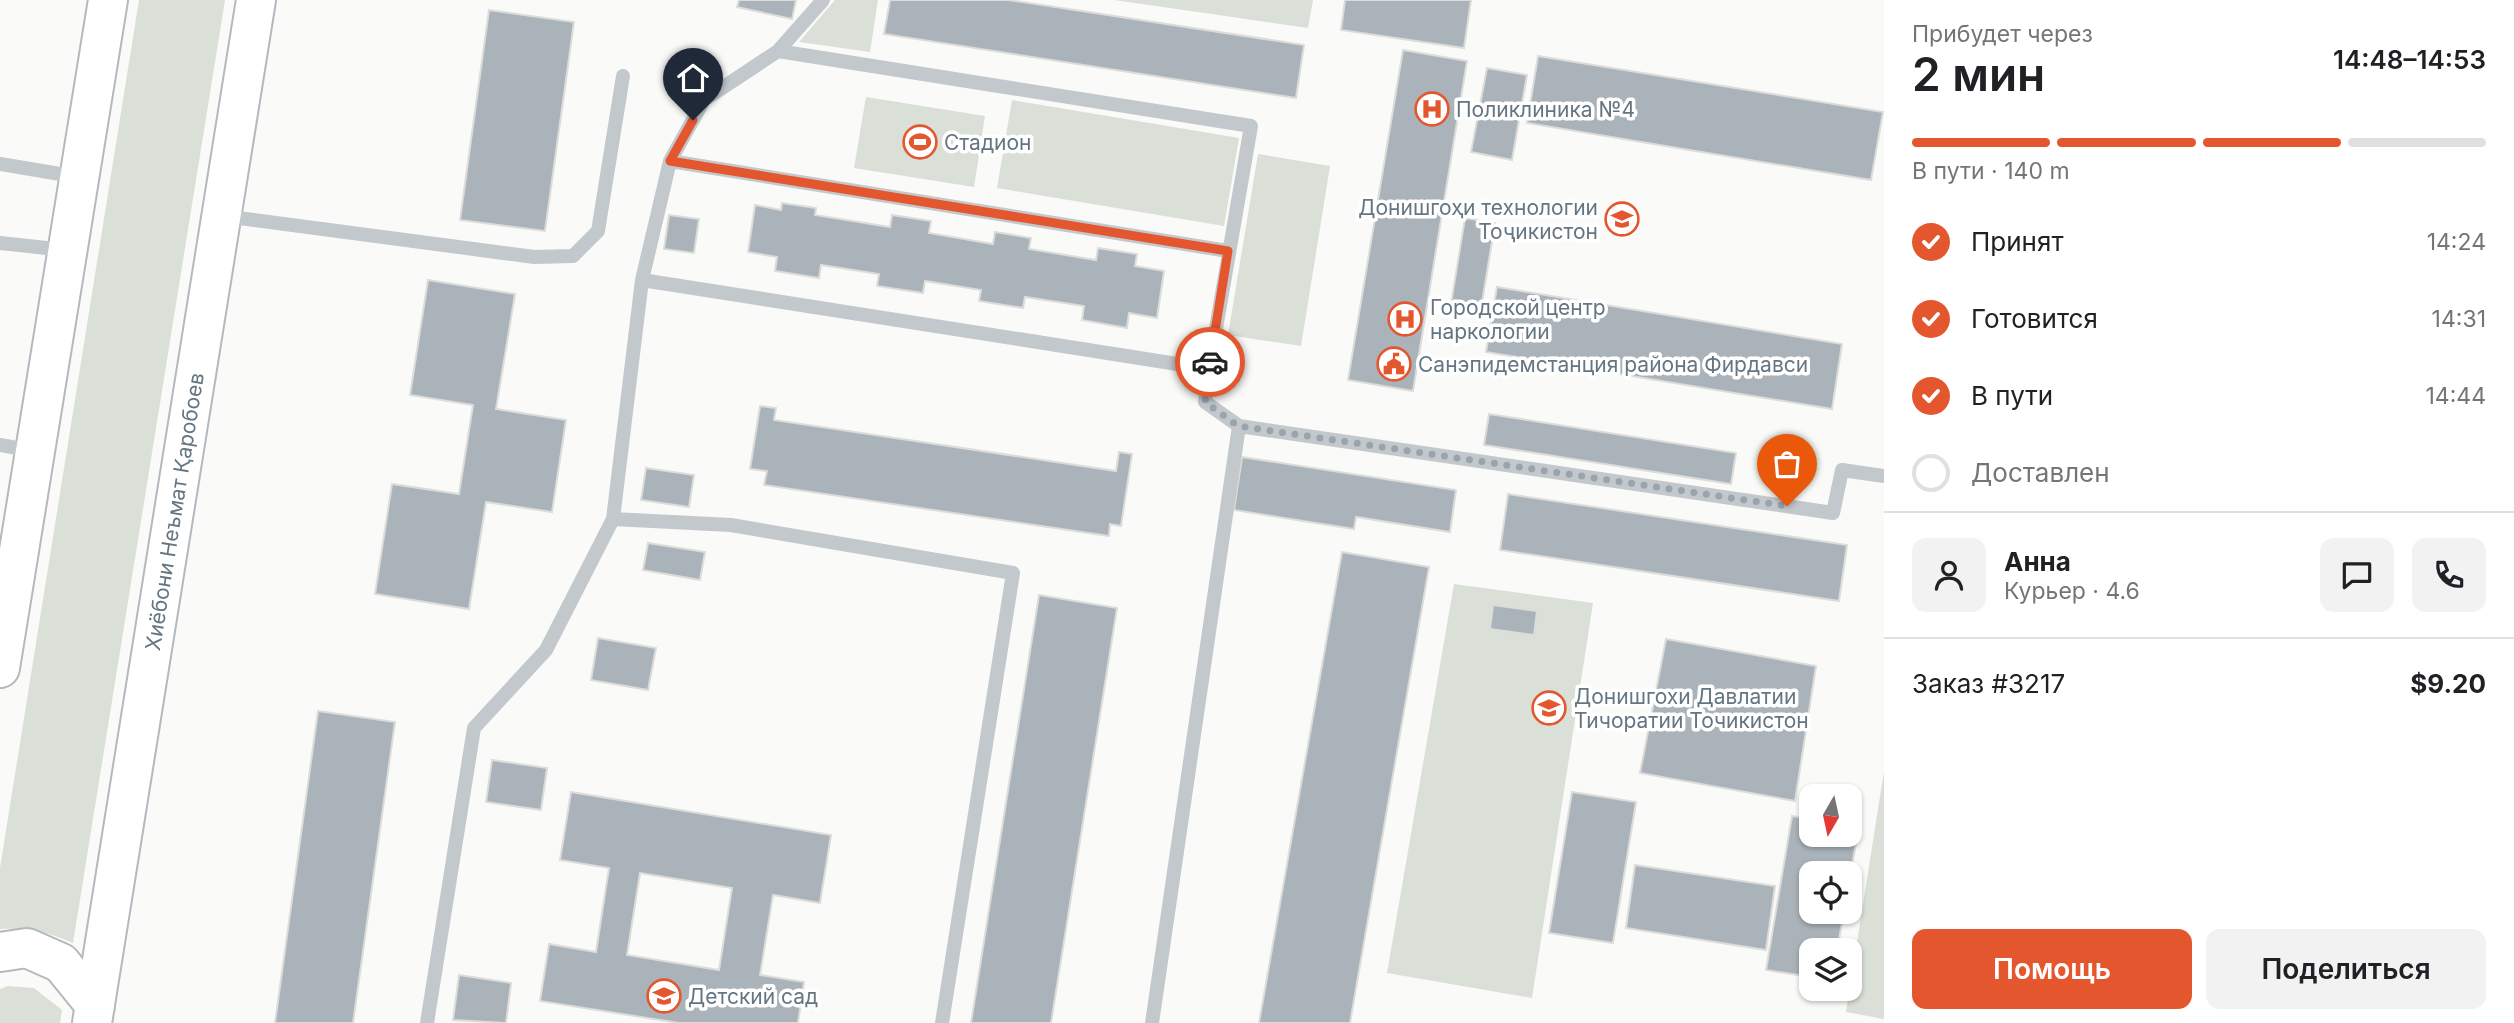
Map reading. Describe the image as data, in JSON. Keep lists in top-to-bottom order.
{
  "streets": {
    "highway": ["Хиёбони Неъмат Қаробоев"]
  },
  "places": {
    "hospital": ["Поликлиника №4", "Городской центр наркологии"],
    "sports": ["Стадион"],
    "school or university": ["Донишгоҳи технологии Тоҷикистон", "Донишгохи Давлатии Тичоратии Точикистон", "Детский сад"],
    "public building": ["Санэпидемстанция района Фирдавси"]
  },
  "north": "bottom",
  "page": {
    "heading": ["2 мин", "Прибудет через", "14:48–14:53"],
    "panel": [
      "Анна",
      "Курьер · 4.6",
      "Заказ #3217",
      "$9.20"
    ],
    "bar": "В пути · 140 m",
    "list": [
      ["Принят", "14:24"],
      ["Готовится", "14:31"],
      ["В пути", "14:44"],
      "Доставлен"
    ],
    "buttons": ["Помощь", "Поделиться"]
  }
}
